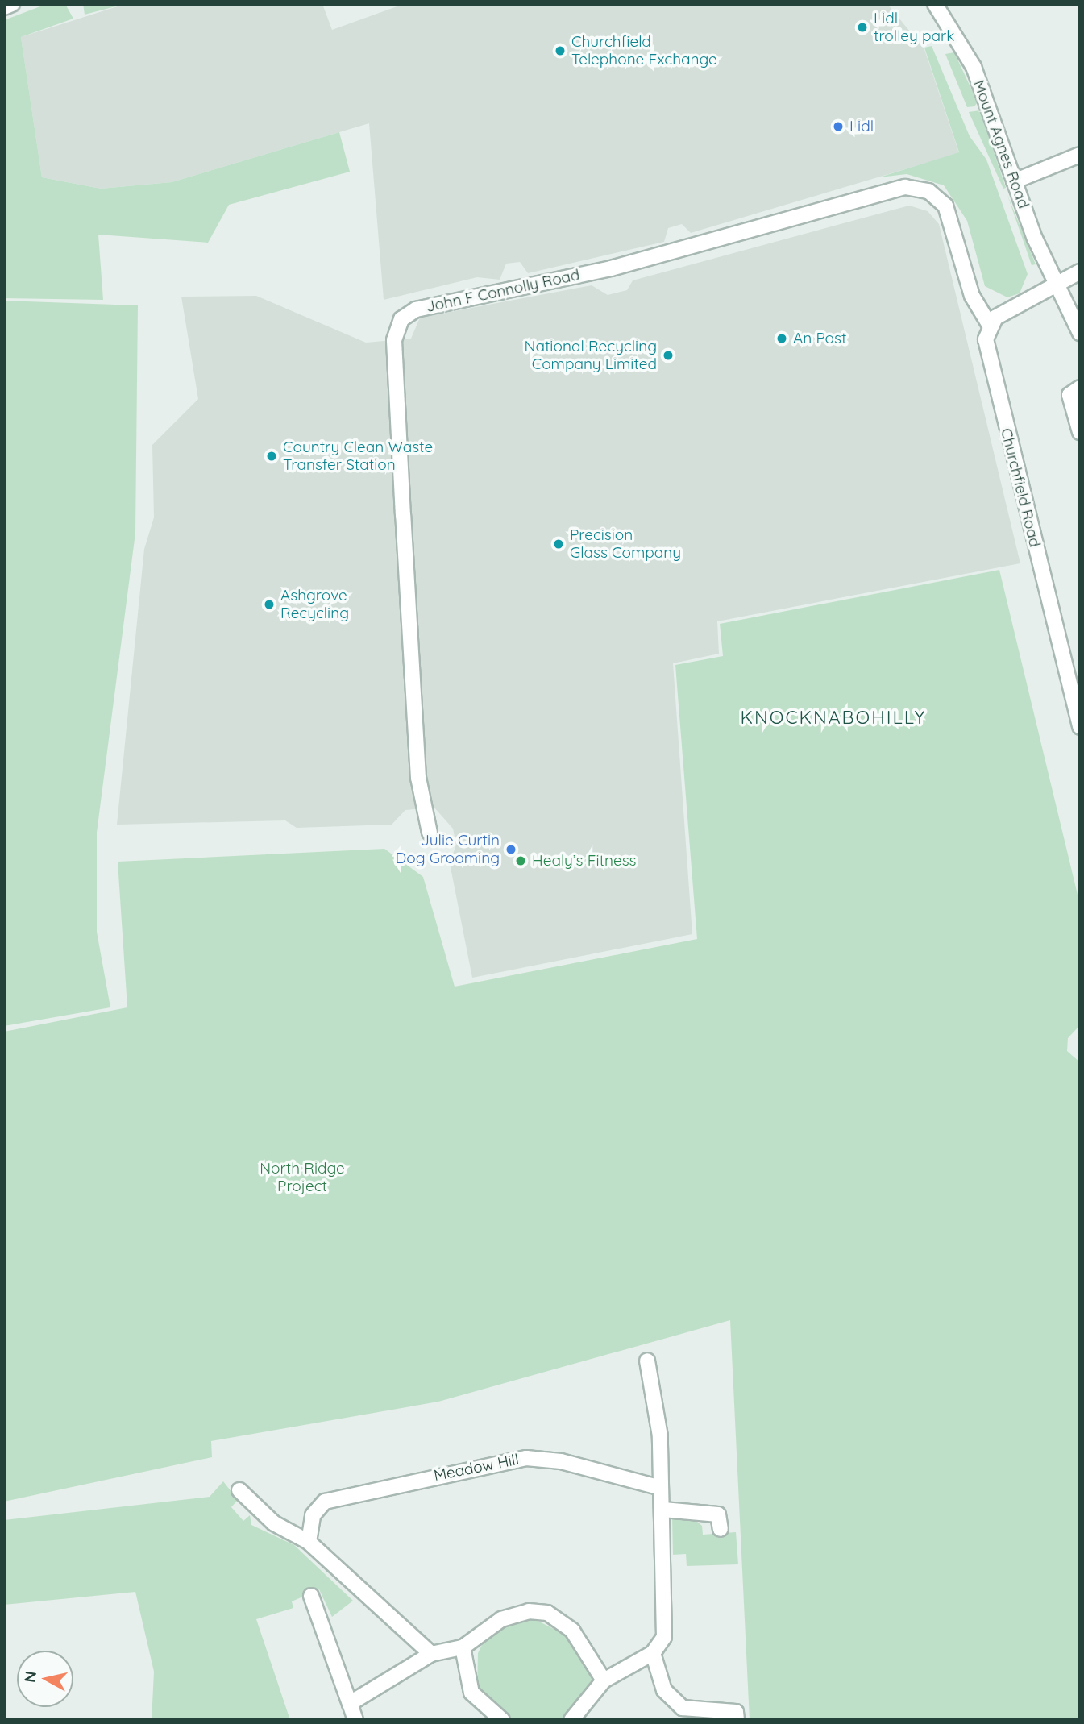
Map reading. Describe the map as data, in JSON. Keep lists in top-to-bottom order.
{
  "streets": {
    "street": [
      "Mount Agnes Road",
      "John F Connolly Road",
      "Churchfield Road",
      "Meadow Hill"
    ]
  },
  "crossings": [
    ["John F Connolly Road", "Churchfield Road"]
  ],
  "districts": ["KNOCKNABOHILLY"],
  "parks": ["North Ridge Project"],
  "places": [
    "Lidl trolley park",
    "Churchfield Telephone Exchange",
    "Lidl",
    "An Post",
    "National Recycling Company Limited",
    "Country Clean Waste Transfer Station",
    "Precision Glass Company",
    "Ashgrove Recycling",
    "Julie Curtin Dog Grooming",
    "Healy’s Fitness"
  ],
  "north": "left"
}
